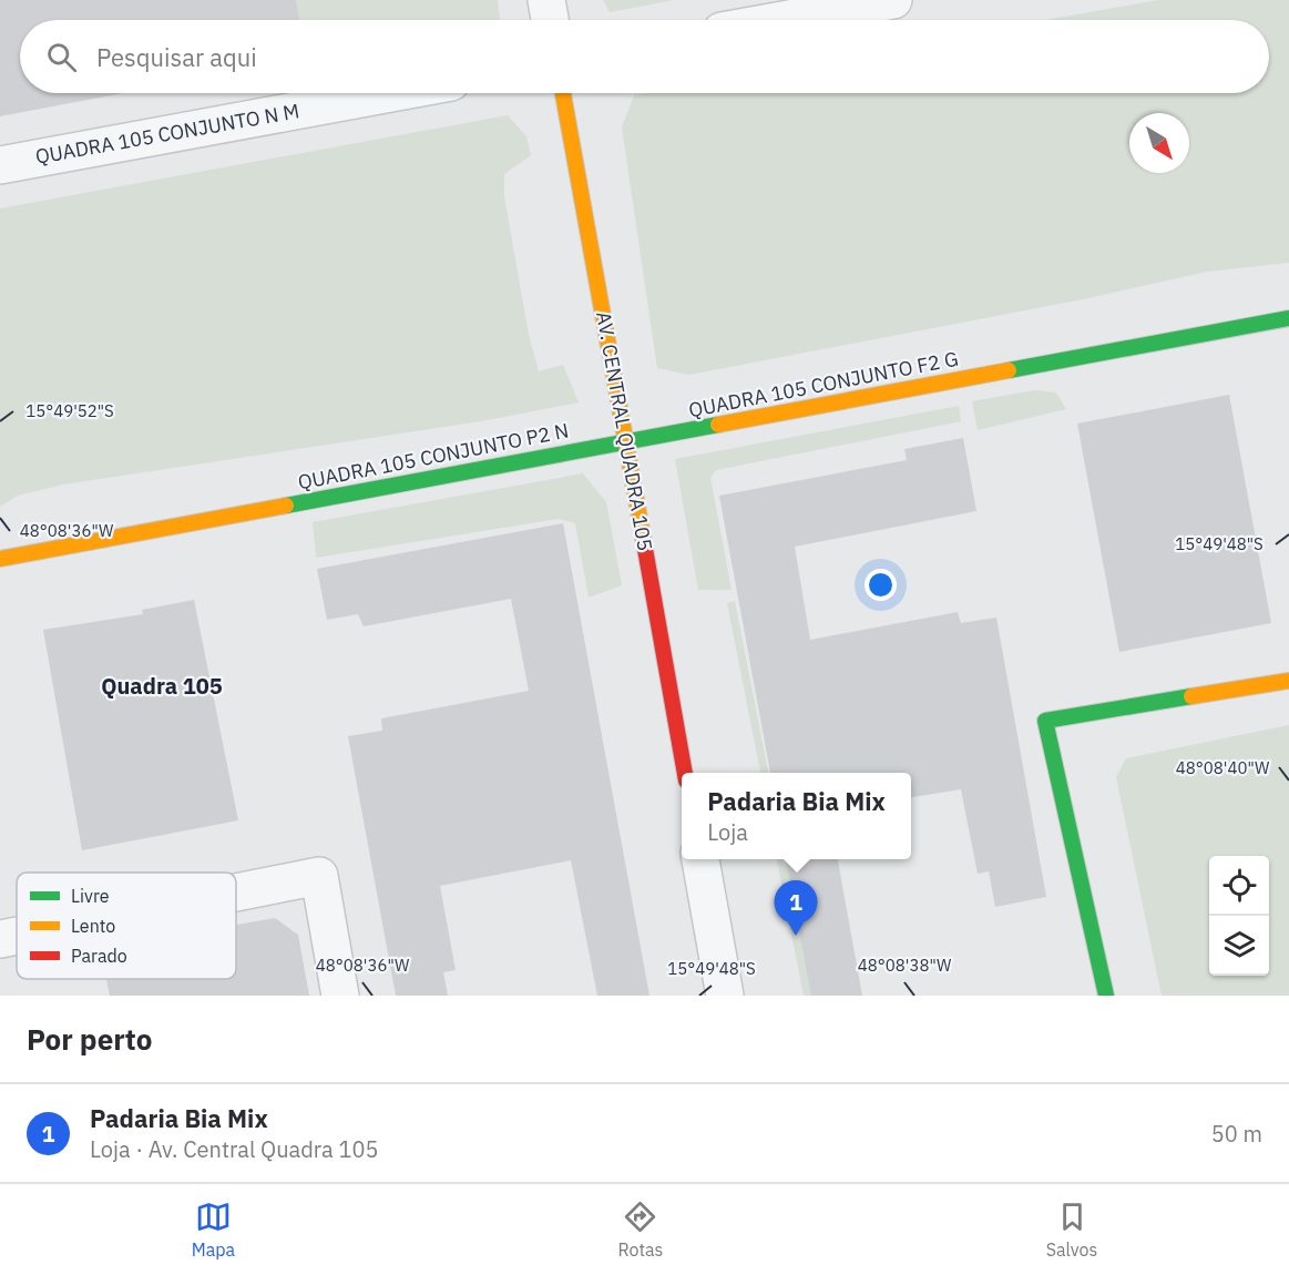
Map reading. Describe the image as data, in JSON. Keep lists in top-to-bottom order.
{
  "streets": {
    "street": [
      "QUADRA 105 CONJUNTO N M",
      "QUADRA 105 CONJUNTO F2 G",
      "AV. CENTRAL QUADRA 105",
      "QUADRA 105 CONJUNTO P2 N"
    ]
  },
  "crossings": [
    ["QUADRA 105 CONJUNTO F2 G", "AV. CENTRAL QUADRA 105"],
    ["QUADRA 105 CONJUNTO F2 G", "QUADRA 105 CONJUNTO P2 N"],
    ["AV. CENTRAL QUADRA 105", "QUADRA 105 CONJUNTO P2 N"]
  ],
  "districts": ["Quadra 105"],
  "legend": ["Livre", "Lento", "Parado"],
  "north": "bottom right",
  "page": {
    "search": "Pesquisar aqui",
    "popup": ["Padaria Bia Mix", "Loja"],
    "pins": "1",
    "heading": "Por perto",
    "list": [
      {
        "mark": "1",
        "name": "Padaria Bia Mix",
        "note": "Loja · Av. Central Quadra 105",
        "value": "50 m"
      }
    ],
    "nav": ["Mapa", "Rotas", "Salvos"]
  },
  "coordinates": [
    "15°49'52\"S",
    "48°08'36\"W",
    "15°49'48\"S",
    "48°08'40\"W",
    "48°08'38\"W"
  ]
}
